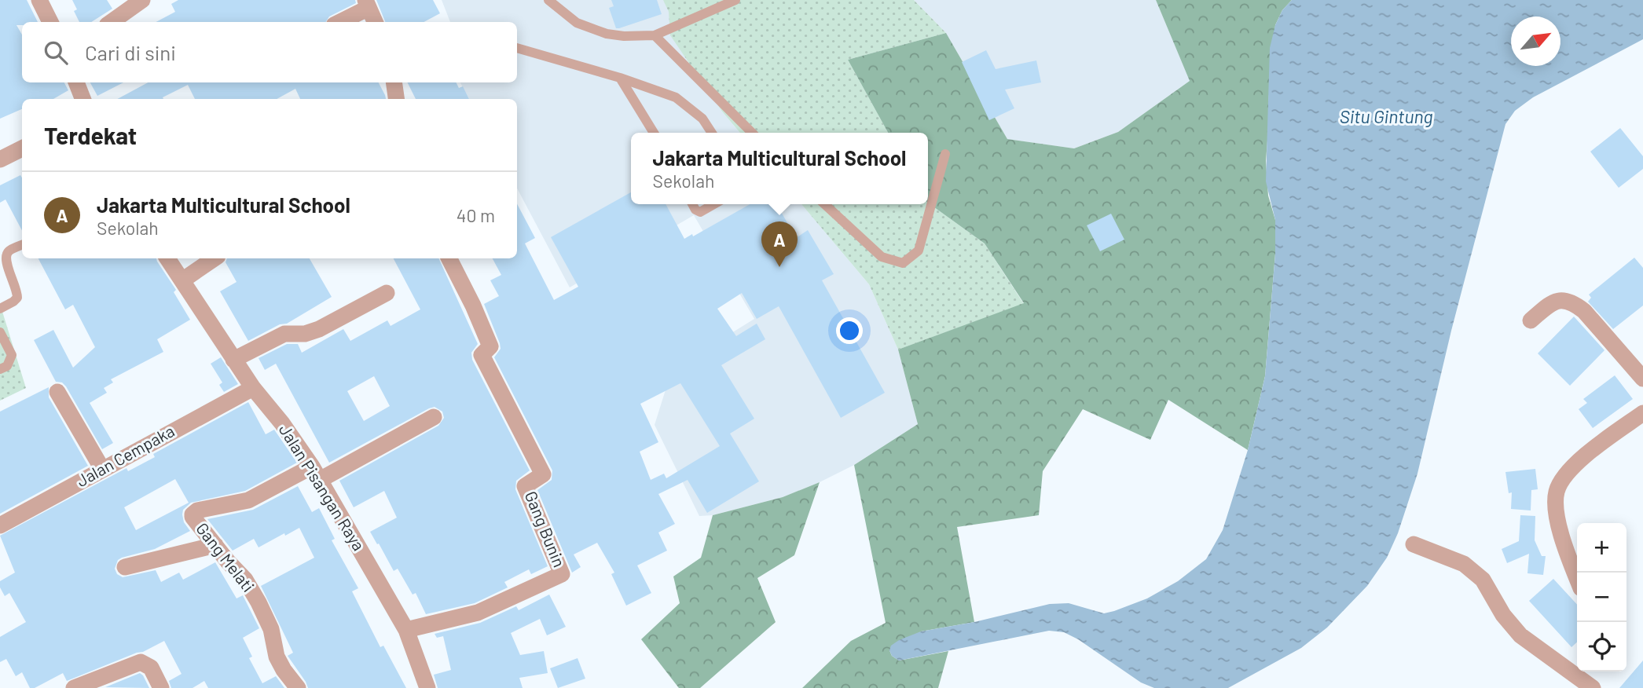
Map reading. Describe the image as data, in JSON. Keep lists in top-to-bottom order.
{
  "streets": {
    "street": [
      "Jalan Cempaka",
      "Jalan Pisangan Raya",
      "Gang Bunin",
      "Gang Melati"
    ]
  },
  "crossings": [
    ["Jalan Cempaka", "Jalan Pisangan Raya"],
    ["Jalan Pisangan Raya", "Gang Bunin"],
    ["Jalan Pisangan Raya", "Gang Melati"]
  ],
  "water": ["Situ Gintung"],
  "north": "top right",
  "page": {
    "search": "Cari di sini",
    "heading": "Terdekat",
    "popup": ["Jakarta Multicultural School", "Sekolah"],
    "list": [
      {
        "mark": "A",
        "name": "Jakarta Multicultural School",
        "note": "Sekolah",
        "value": "40 m"
      }
    ],
    "pins": "A",
    "map_buttons": ["+", "−"]
  }
}
